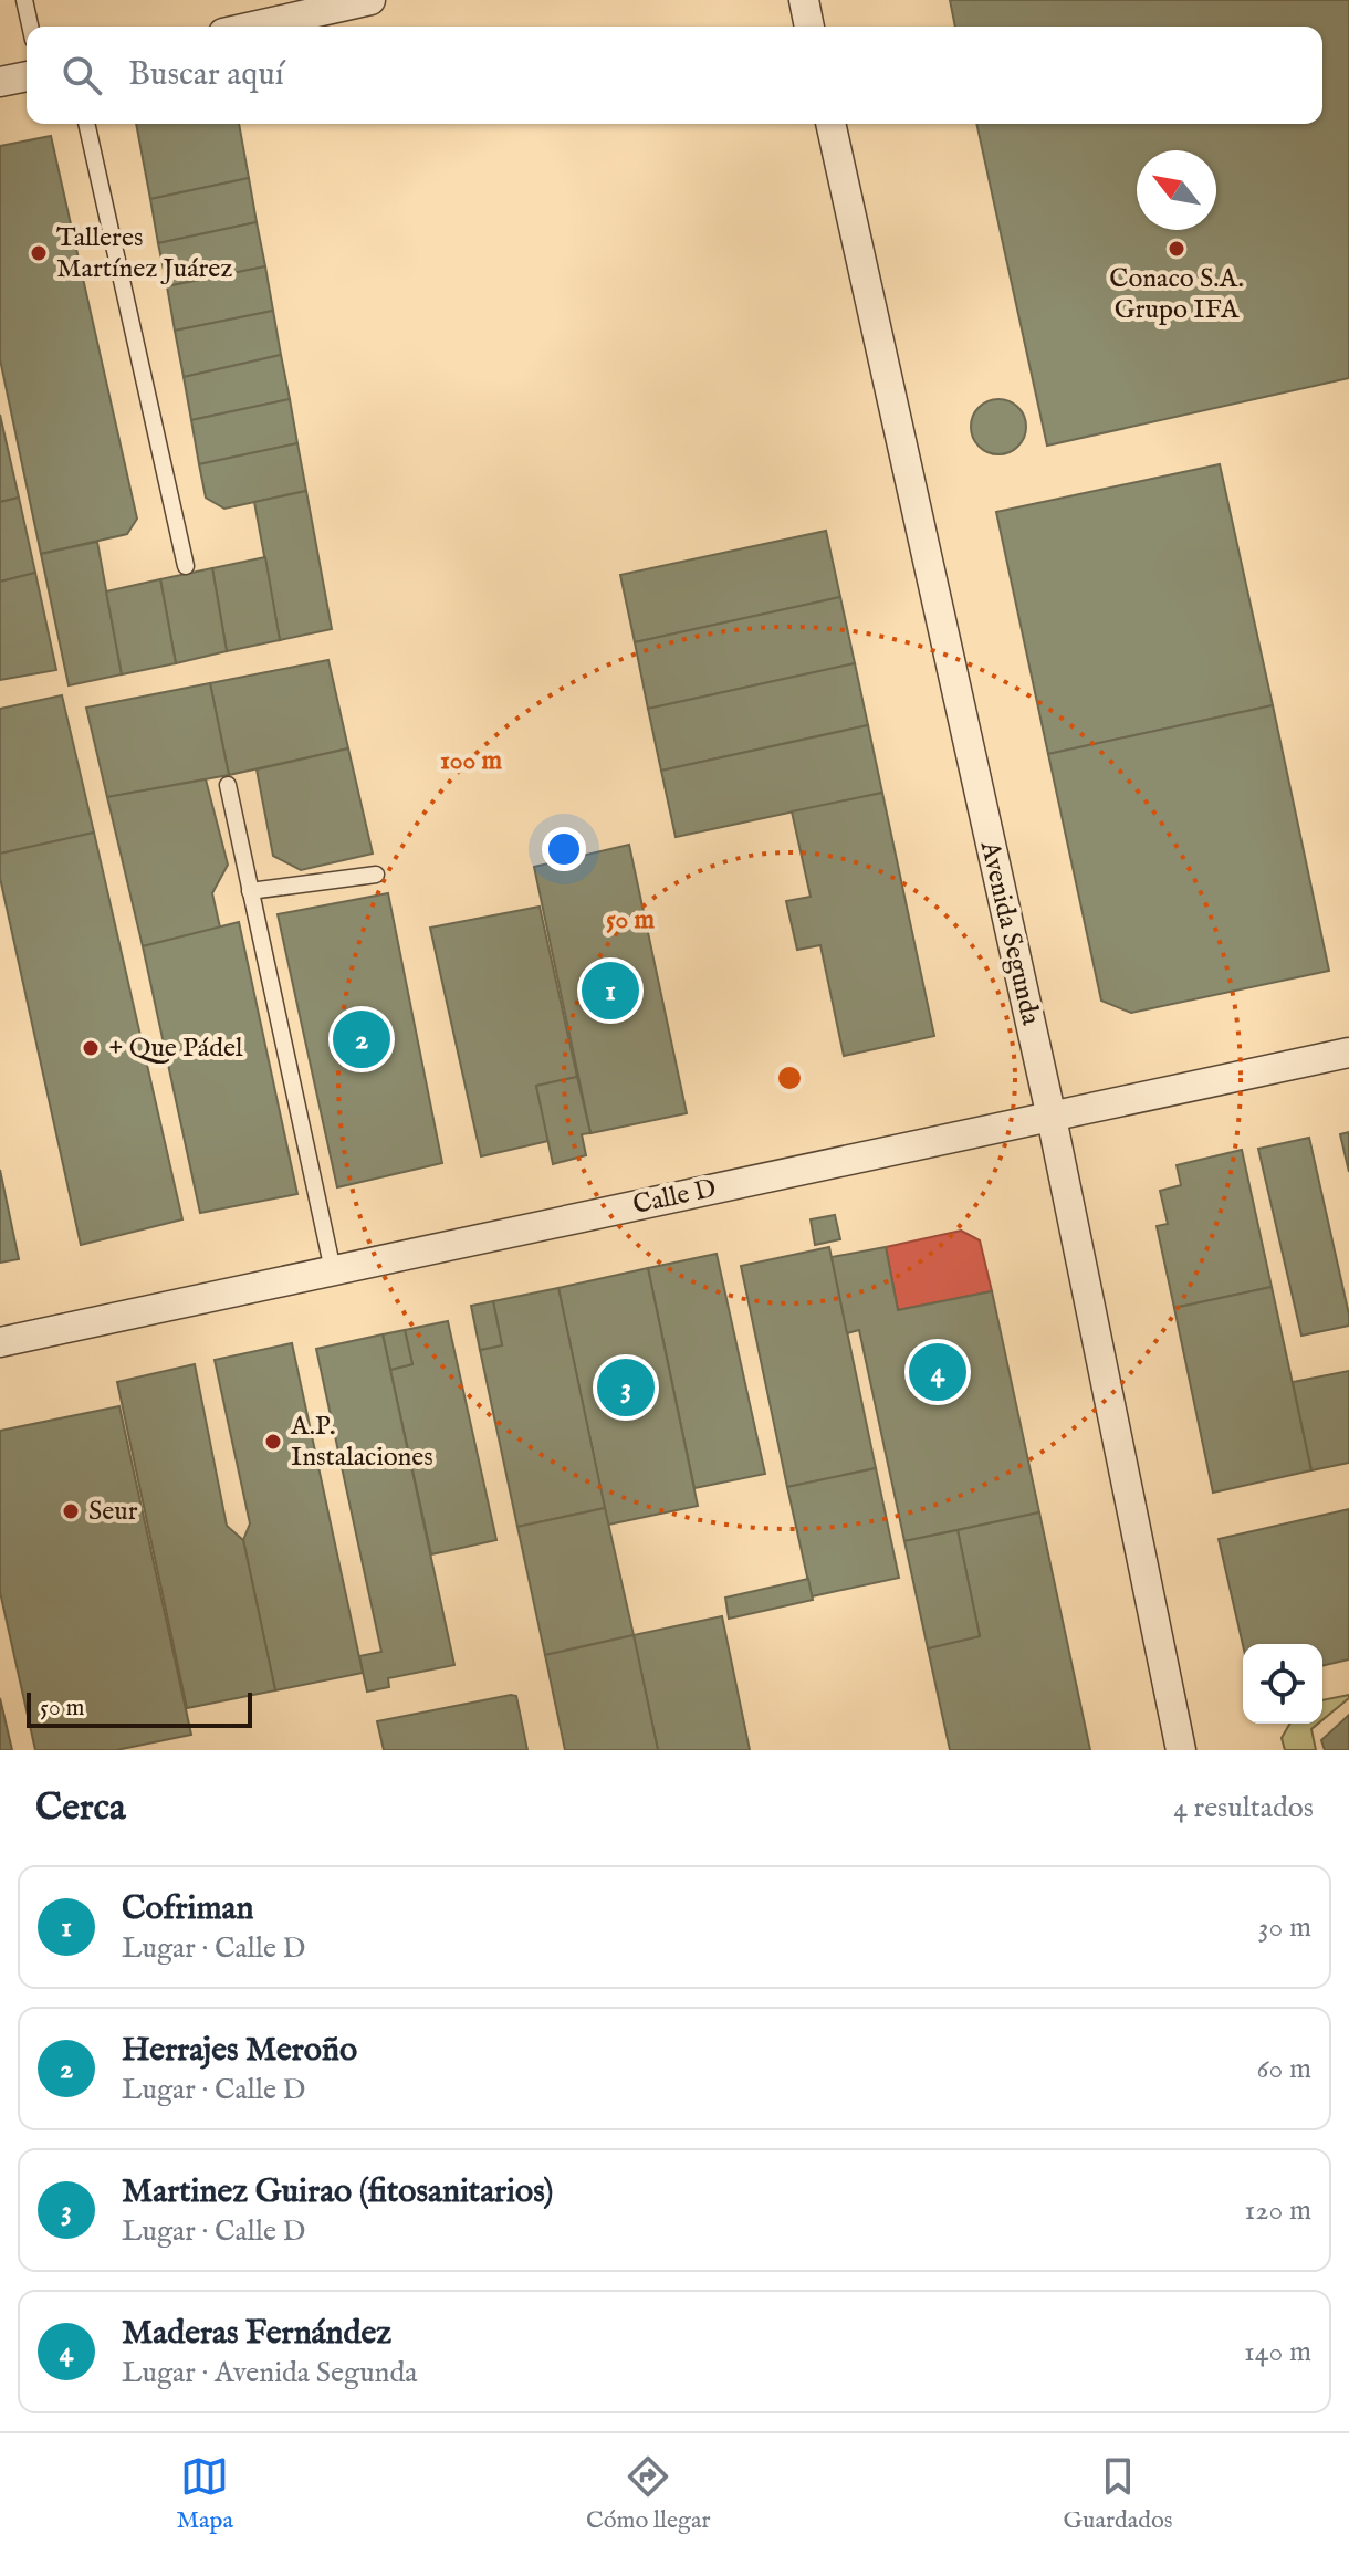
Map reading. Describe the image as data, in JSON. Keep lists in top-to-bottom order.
{
  "streets": {
    "street": ["Avenida Segunda", "Calle D"]
  },
  "crossings": [
    ["Avenida Segunda", "Calle D"]
  ],
  "places": [
    "Conaco S.A. Grupo IFA",
    "Talleres Martínez Juárez",
    "+ Que Pádel",
    "A.P. Instalaciones",
    "Seur"
  ],
  "scale_bar": "50 m",
  "north": "top left",
  "page": {
    "search": "Buscar aquí",
    "pins": [
      "1",
      "2",
      "4",
      "3"
    ],
    "scale": "50 m",
    "heading": ["Cerca", "4 resultados"],
    "list": [
      {
        "mark": "1",
        "name": "Cofriman",
        "note": "Lugar · Calle D",
        "value": "30 m"
      },
      {
        "mark": "2",
        "name": "Herrajes Meroño",
        "note": "Lugar · Calle D",
        "value": "60 m"
      },
      {
        "mark": "3",
        "name": "Martinez Guirao (fitosanitarios)",
        "note": "Lugar · Calle D",
        "value": "120 m"
      },
      {
        "mark": "4",
        "name": "Maderas Fernández",
        "note": "Lugar · Avenida Segunda",
        "value": "140 m"
      }
    ],
    "nav": ["Mapa", "Cómo llegar", "Guardados"]
  },
  "rings": ["100 m", "50 m"]
}
